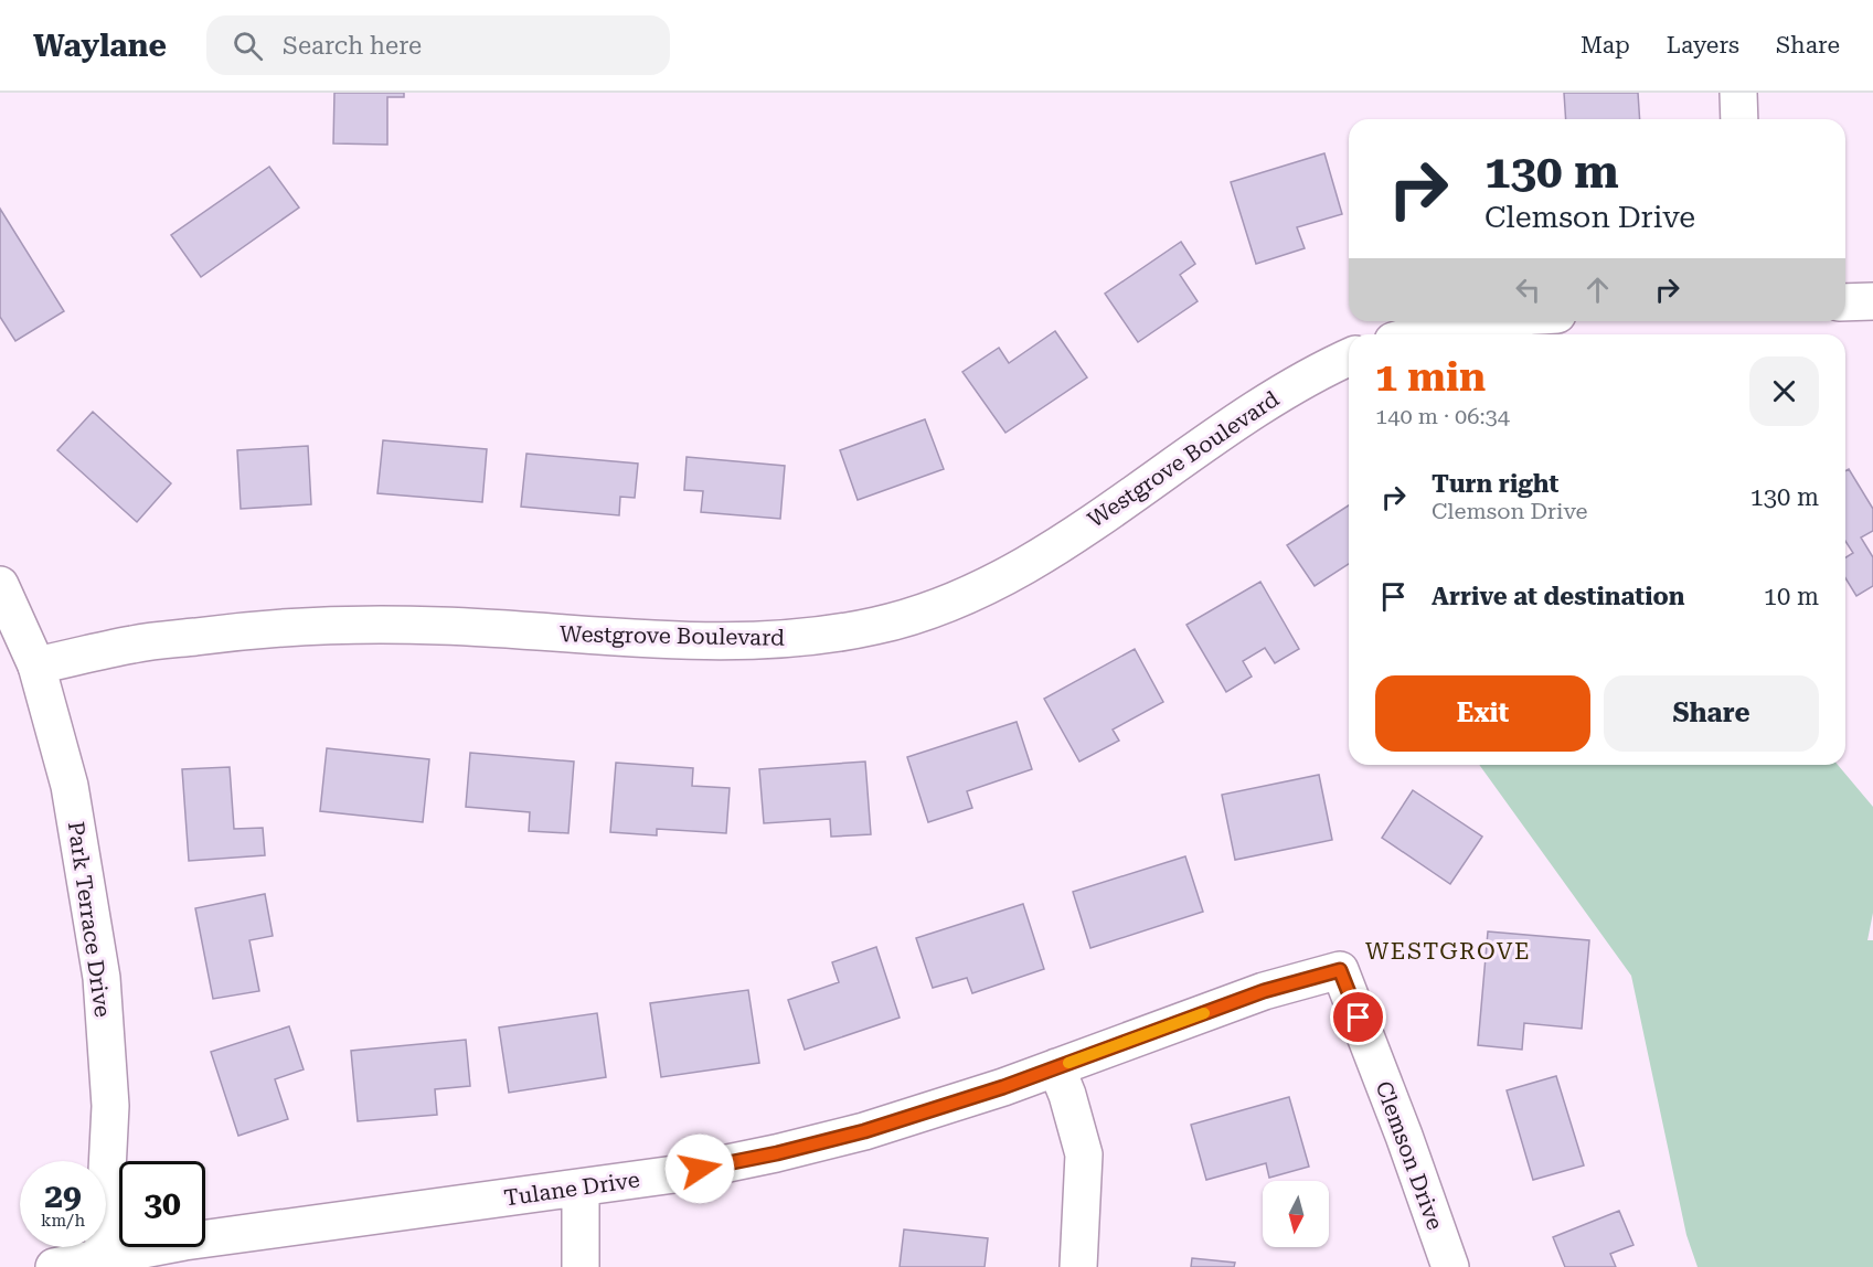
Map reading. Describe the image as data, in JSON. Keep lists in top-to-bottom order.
{
  "streets": {
    "street": [
      "Westgrove Boulevard",
      "Park Terrace Drive",
      "Clemson Drive",
      "Tulane Drive"
    ]
  },
  "crossings": [
    ["Westgrove Boulevard", "Park Terrace Drive"],
    ["Park Terrace Drive", "Tulane Drive"],
    ["Clemson Drive", "Tulane Drive"]
  ],
  "districts": ["WESTGROVE"],
  "north": "bottom",
  "page": {
    "header": "Waylane",
    "search": "Search here",
    "nav": ["Map", "Layers", "Share"],
    "turn": ["130 m", "Clemson Drive"],
    "heading": ["1 min", "140 m · 06:34"],
    "list": [
      {
        "name": "Turn right",
        "note": "Clemson Drive",
        "value": "130 m"
      },
      {
        "name": "Arrive at destination",
        "value": "10 m"
      }
    ],
    "buttons": ["Exit", "Share"],
    "speed": "29 km/h",
    "limit": "30"
  }
}
